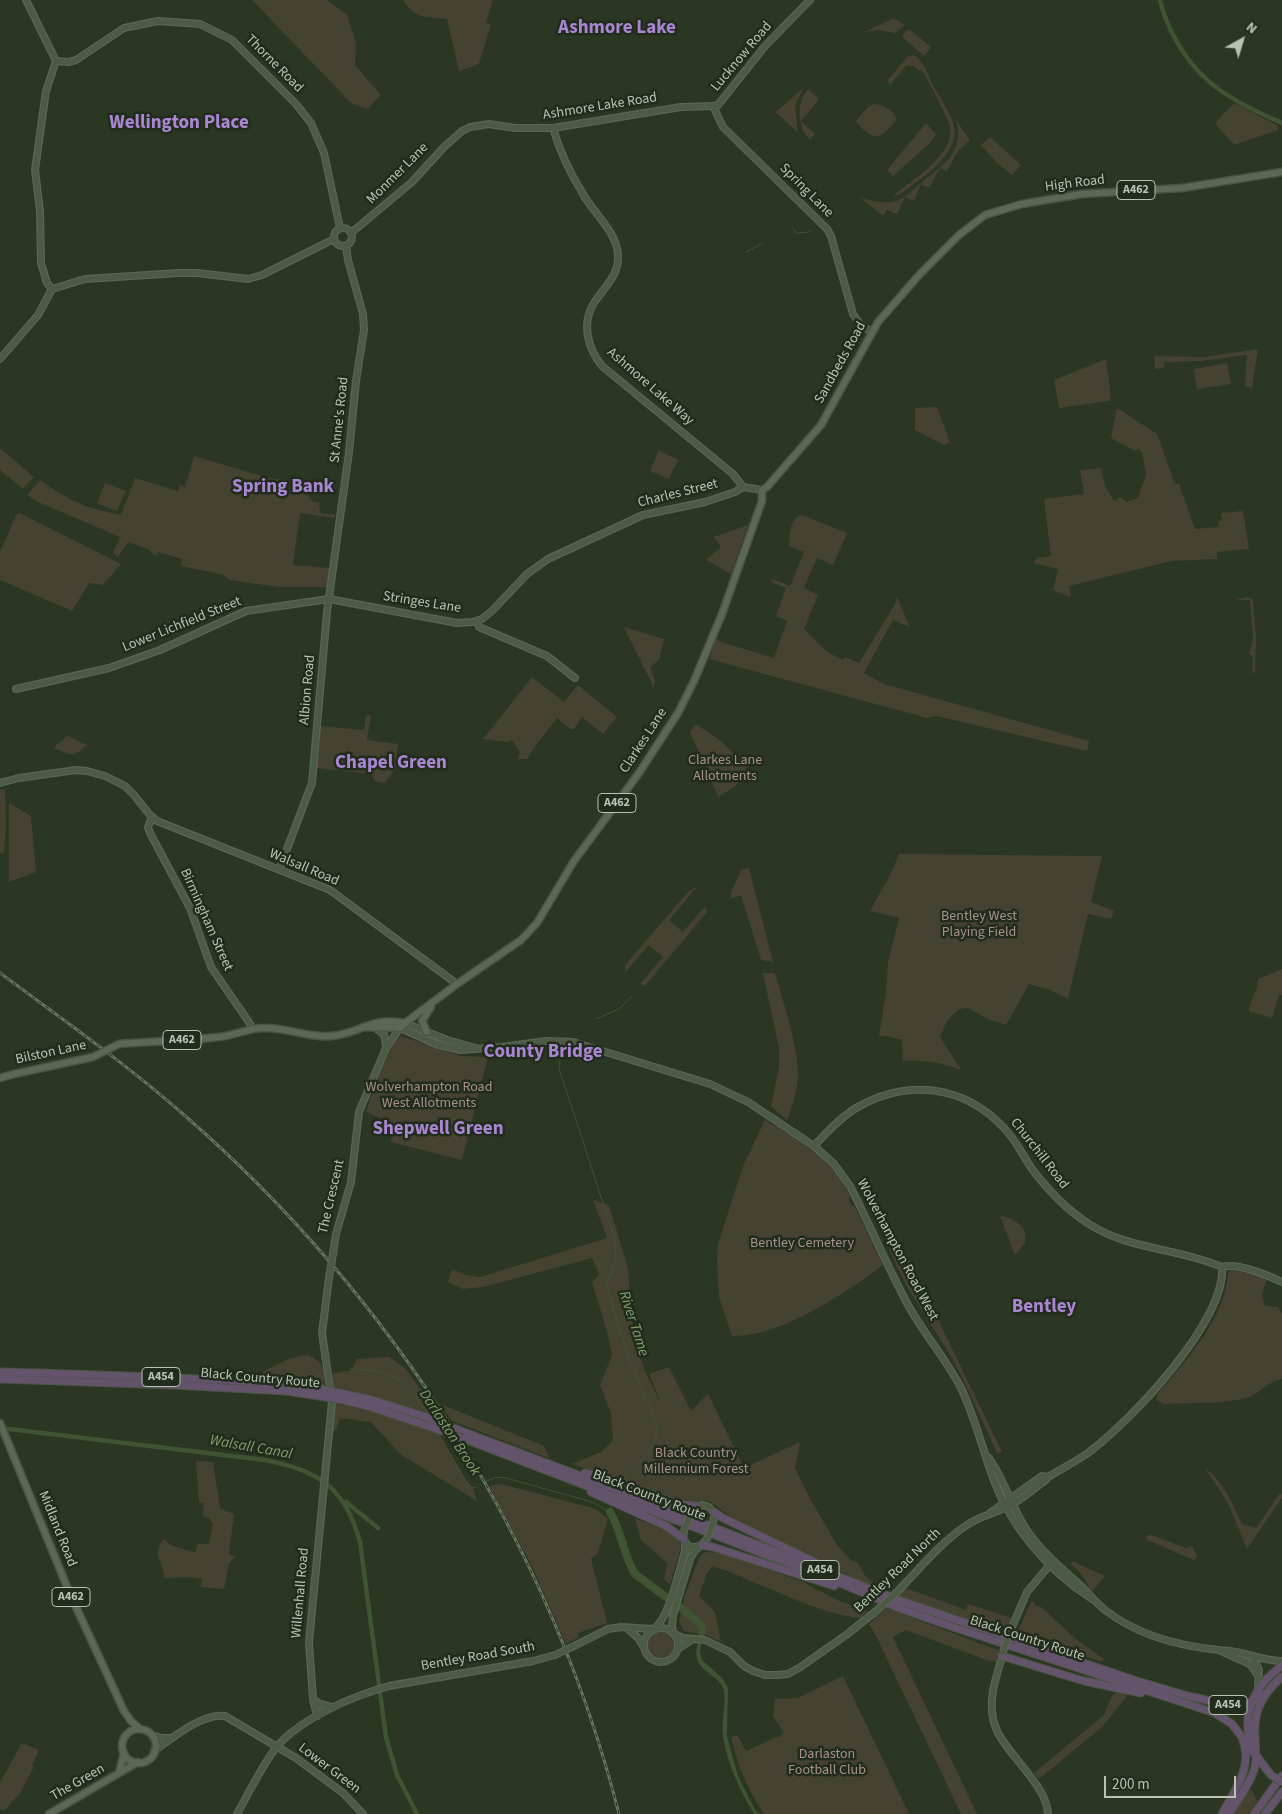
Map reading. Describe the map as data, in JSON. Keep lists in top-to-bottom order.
{
  "streets": {
    "highway": ["A454", "Black Country Route"],
    "main road": [
      "High Road",
      "A462",
      "Sandbeds Road",
      "Clarkes Lane",
      "Bilston Lane",
      "Midland Road",
      "The Green"
    ],
    "street": [
      "Lucknow Road",
      "Thorne Road",
      "Ashmore Lake Road",
      "Monmer Lane",
      "Spring Lane",
      "Ashmore Lake Way",
      "St Anne's Road",
      "Charles Street",
      "Stringes Lane",
      "Lower Lichfield Street",
      "Albion Road",
      "Walsall Road",
      "Birmingham Street",
      "Churchill Road",
      "The Crescent",
      "Wolverhampton Road West",
      "Bentley Road North",
      "Willenhall Road",
      "Bentley Road South",
      "Lower Green"
    ]
  },
  "crossings": [
    ["Lucknow Road", "Ashmore Lake Road"],
    ["Lucknow Road", "Spring Lane"],
    ["Thorne Road", "Monmer Lane"],
    ["Thorne Road", "St Anne's Road"],
    ["Ashmore Lake Road", "Monmer Lane"],
    ["Ashmore Lake Road", "Spring Lane"],
    ["Ashmore Lake Road", "Ashmore Lake Way"],
    ["Monmer Lane", "St Anne's Road"],
    ["High Road", "Sandbeds Road"],
    ["A462", "Clarkes Lane"],
    ["A462", "Walsall Road"],
    ["A462", "Birmingham Street"],
    ["A462", "Bilston Lane"],
    ["A462", "The Crescent"],
    ["A462", "Wolverhampton Road West"],
    ["Spring Lane", "Sandbeds Road"],
    ["Sandbeds Road", "Clarkes Lane"],
    ["Ashmore Lake Way", "Charles Street"],
    ["St Anne's Road", "Stringes Lane"],
    ["St Anne's Road", "Lower Lichfield Street"],
    ["St Anne's Road", "Albion Road"],
    ["Charles Street", "Stringes Lane"],
    ["Stringes Lane", "Lower Lichfield Street"],
    ["Stringes Lane", "Albion Road"],
    ["Lower Lichfield Street", "Albion Road"],
    ["Albion Road", "Walsall Road"],
    ["Clarkes Lane", "Walsall Road"],
    ["Walsall Road", "Birmingham Street"],
    ["Birmingham Street", "Bilston Lane"],
    ["Churchill Road", "Wolverhampton Road West"],
    ["Churchill Road", "Bentley Road North"],
    ["The Crescent", "Wolverhampton Road West"],
    ["The Crescent", "Willenhall Road"],
    ["Wolverhampton Road West", "Bentley Road North"],
    ["A454", "Black Country Route"],
    ["Midland Road", "The Green"],
    ["Bentley Road North", "Bentley Road South"]
  ],
  "districts": [
    "Ashmore Lake",
    "Wellington Place",
    "Spring Bank",
    "Chapel Green",
    "County Bridge",
    "Shepwell Green",
    "Bentley"
  ],
  "water": ["River Tame", "Darlaston Brook", "Walsall Canal"],
  "parks": [
    "Clarkes Lane Allotments",
    "Bentley West Playing Field",
    "Wolverhampton Road West Allotments",
    "Bentley Cemetery",
    "Black Country Millennium Forest",
    "Darlaston Football Club"
  ],
  "scale_bar": "200 m",
  "north": "top right"
}
